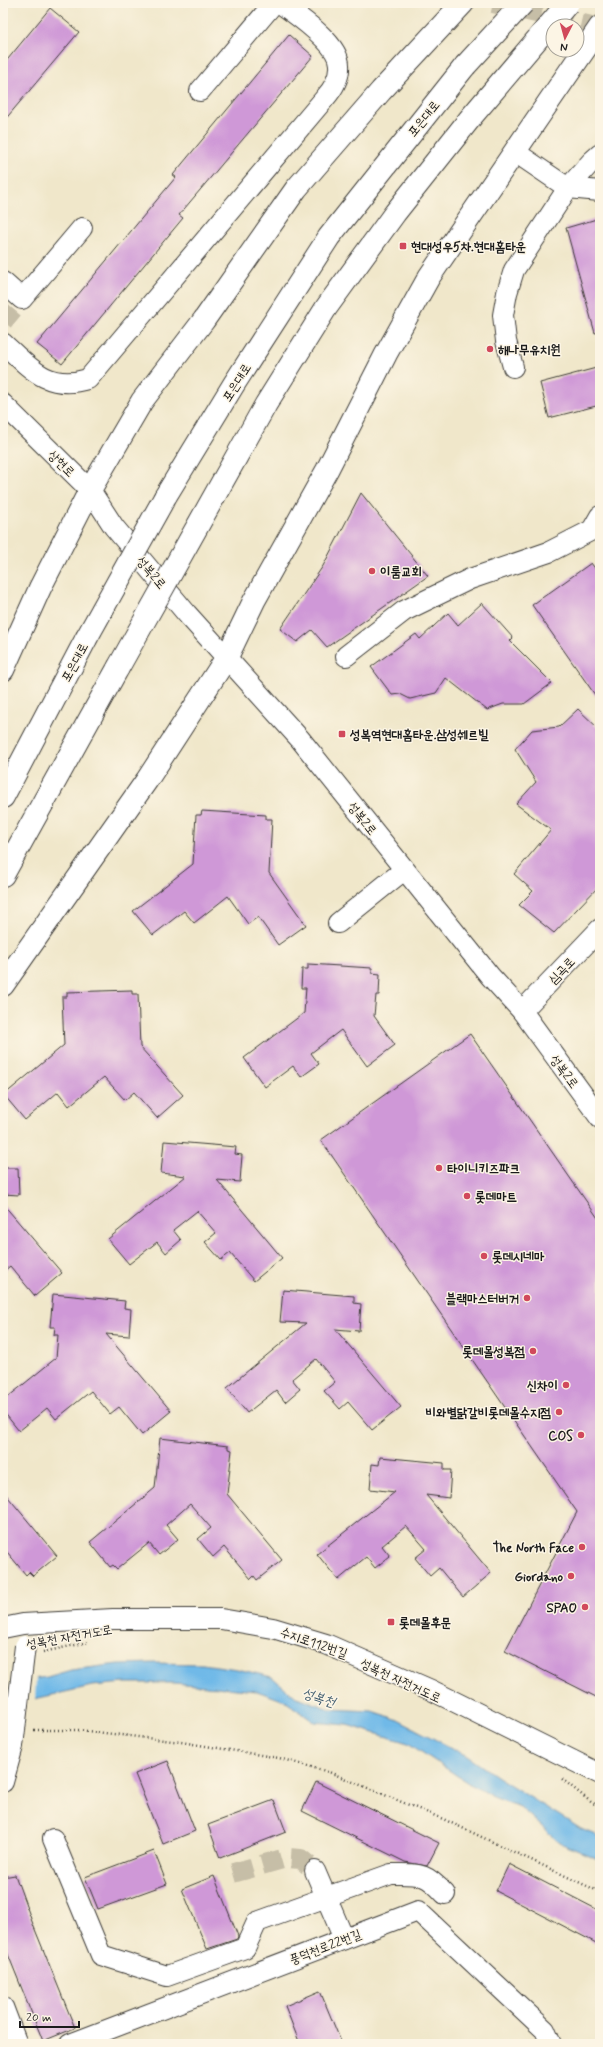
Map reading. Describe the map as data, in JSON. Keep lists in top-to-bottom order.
{
  "streets": {
    "main road": ["포은대로"],
    "street": [
      "상현로",
      "성복2로",
      "심곡로",
      "수지로112번길",
      "풍덕천로22번길"
    ],
    "path": ["성복천 자전거도로"]
  },
  "crossings": [
    ["상현로", "성복2로"],
    ["성복2로", "심곡로"]
  ],
  "water": ["성복천"],
  "places": {
    "transit": ["현대성우5차.현대홈타운", "성복역현대홈타운.삼성쉐르빌", "롯데몰후문"],
    "other": [
      "해나무유치원",
      "이룸교회",
      "타이니키즈파크",
      "롯데마트",
      "롯데시네마",
      "블랙마스터버거",
      "롯데몰성복점",
      "신차이",
      "비와별닭갈비롯데몰수지점",
      "COS",
      "The North Face",
      "Giordano",
      "SPAO"
    ]
  },
  "scale_bar": "20 m",
  "north": "bottom"
}
